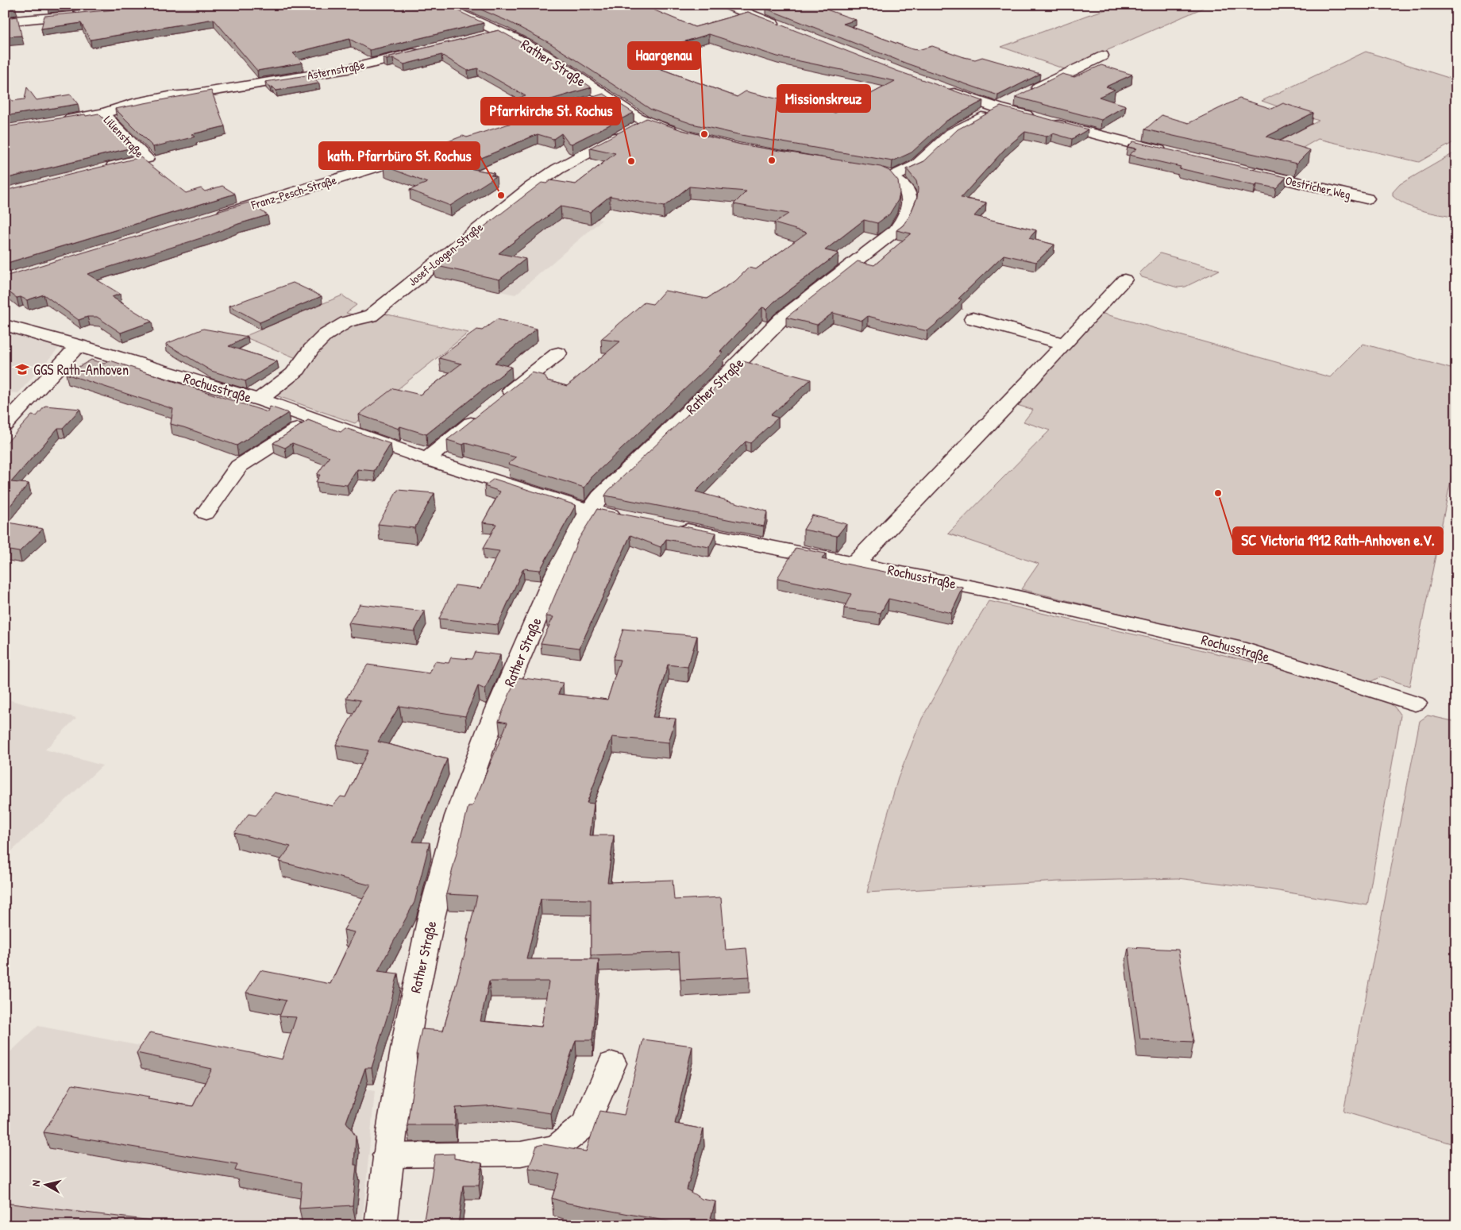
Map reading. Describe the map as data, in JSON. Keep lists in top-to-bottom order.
{
  "streets": {
    "street": [
      "Rather Straße",
      "Asternstraße",
      "Lilienstraße",
      "Oestricher Weg",
      "Franz-Pesch-Straße",
      "Josef-Loogen-Straße",
      "Rochusstraße"
    ]
  },
  "crossings": [
    ["Rather Straße", "Josef-Loogen-Straße"],
    ["Rather Straße", "Rochusstraße"],
    ["Asternstraße", "Lilienstraße"],
    ["Josef-Loogen-Straße", "Rochusstraße"]
  ],
  "places": {
    "other": [
      "Haargenau",
      "Missionskreuz",
      "Pfarrkirche St. Rochus",
      "kath. Pfarrbüro St. Rochus",
      "SC Victoria 1912 Rath-Anhoven e.V."
    ],
    "school or university": ["GGS Rath-Anhoven"]
  },
  "north": "left"
}
